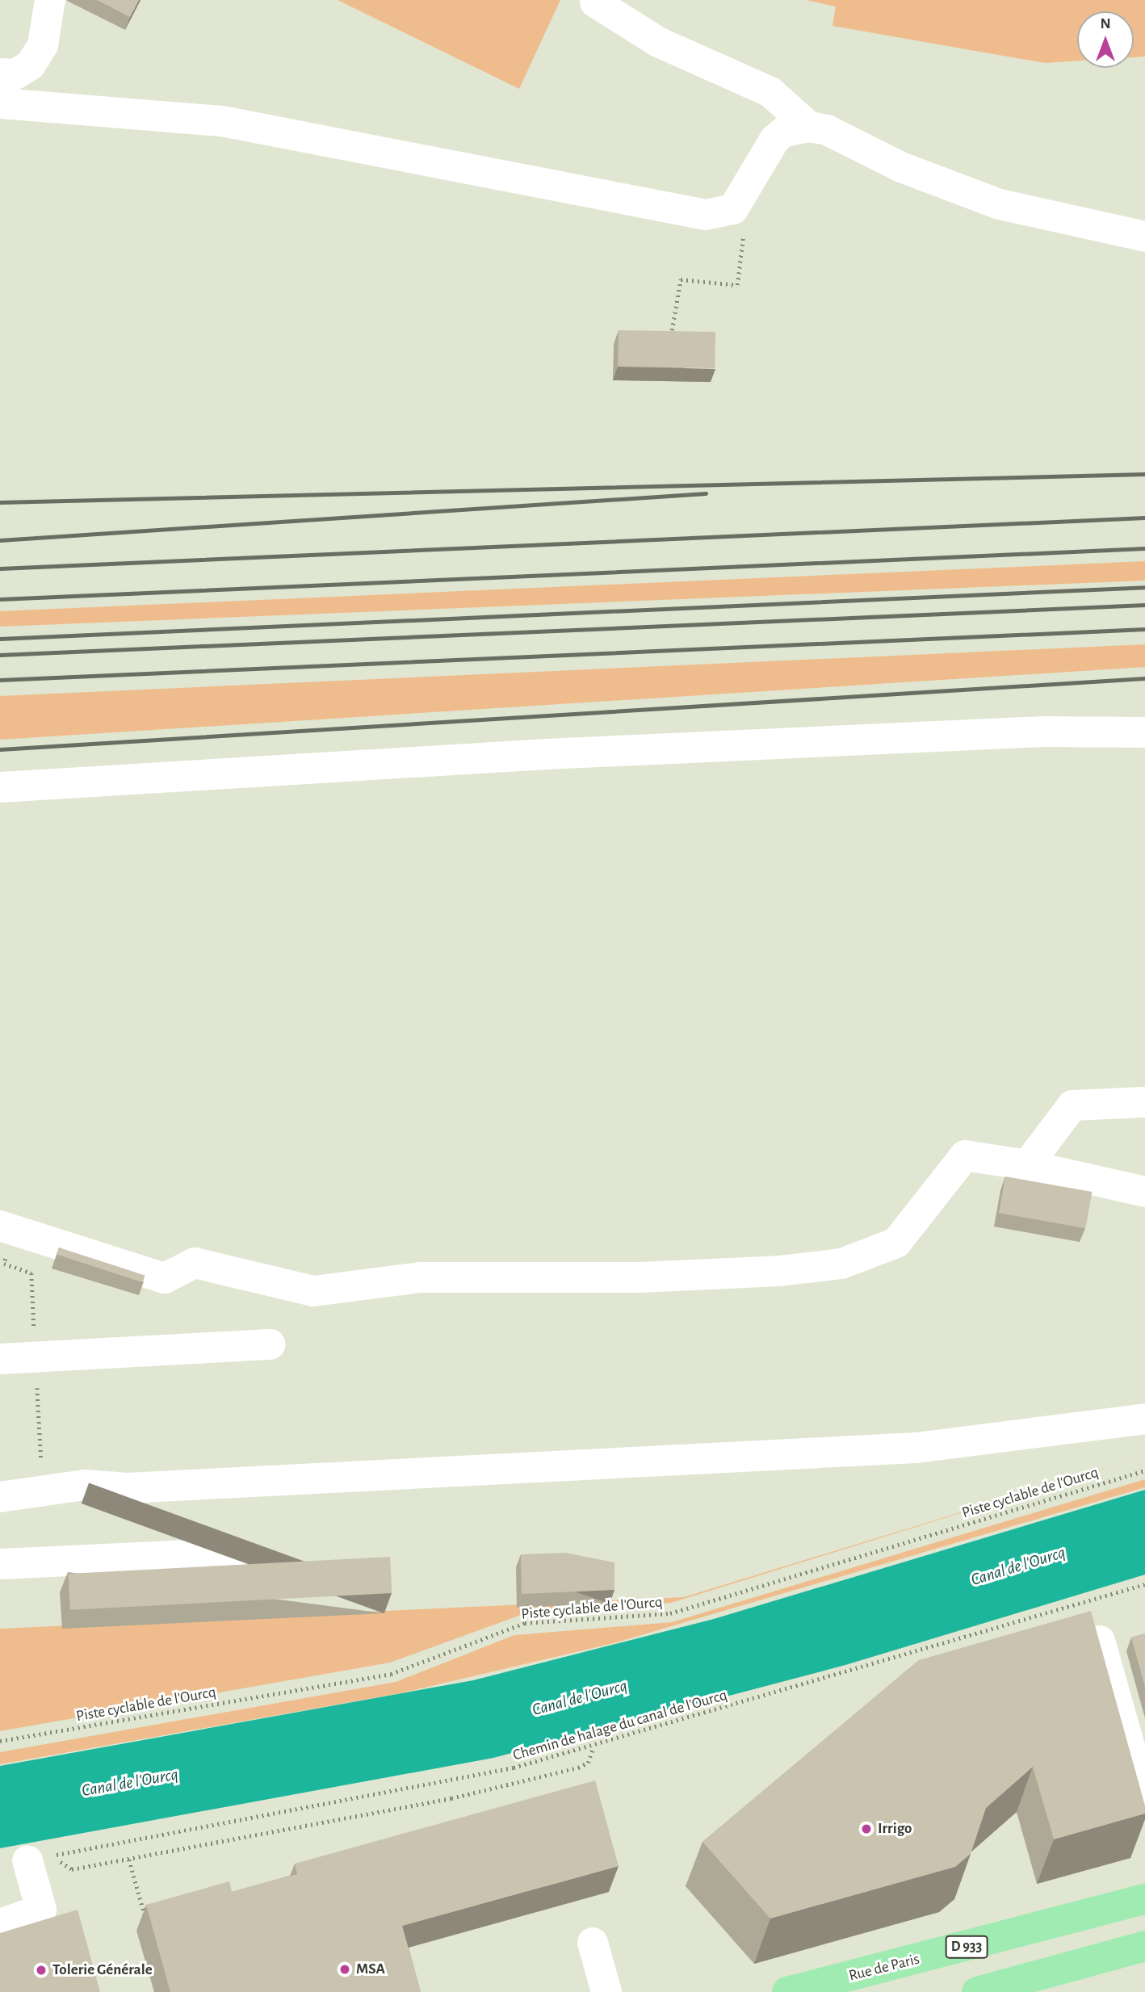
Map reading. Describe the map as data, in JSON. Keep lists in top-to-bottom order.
{
  "streets": {
    "main road": ["D 933", "Rue de Paris"],
    "path": ["Piste cyclable de l'Ourcq", "Chemin de halage du canal de l'Ourcq"]
  },
  "water": ["Canal de l'Ourcq"],
  "places": ["Irrigo", "MSA", "Tolerie Générale"],
  "north": "top"
}
